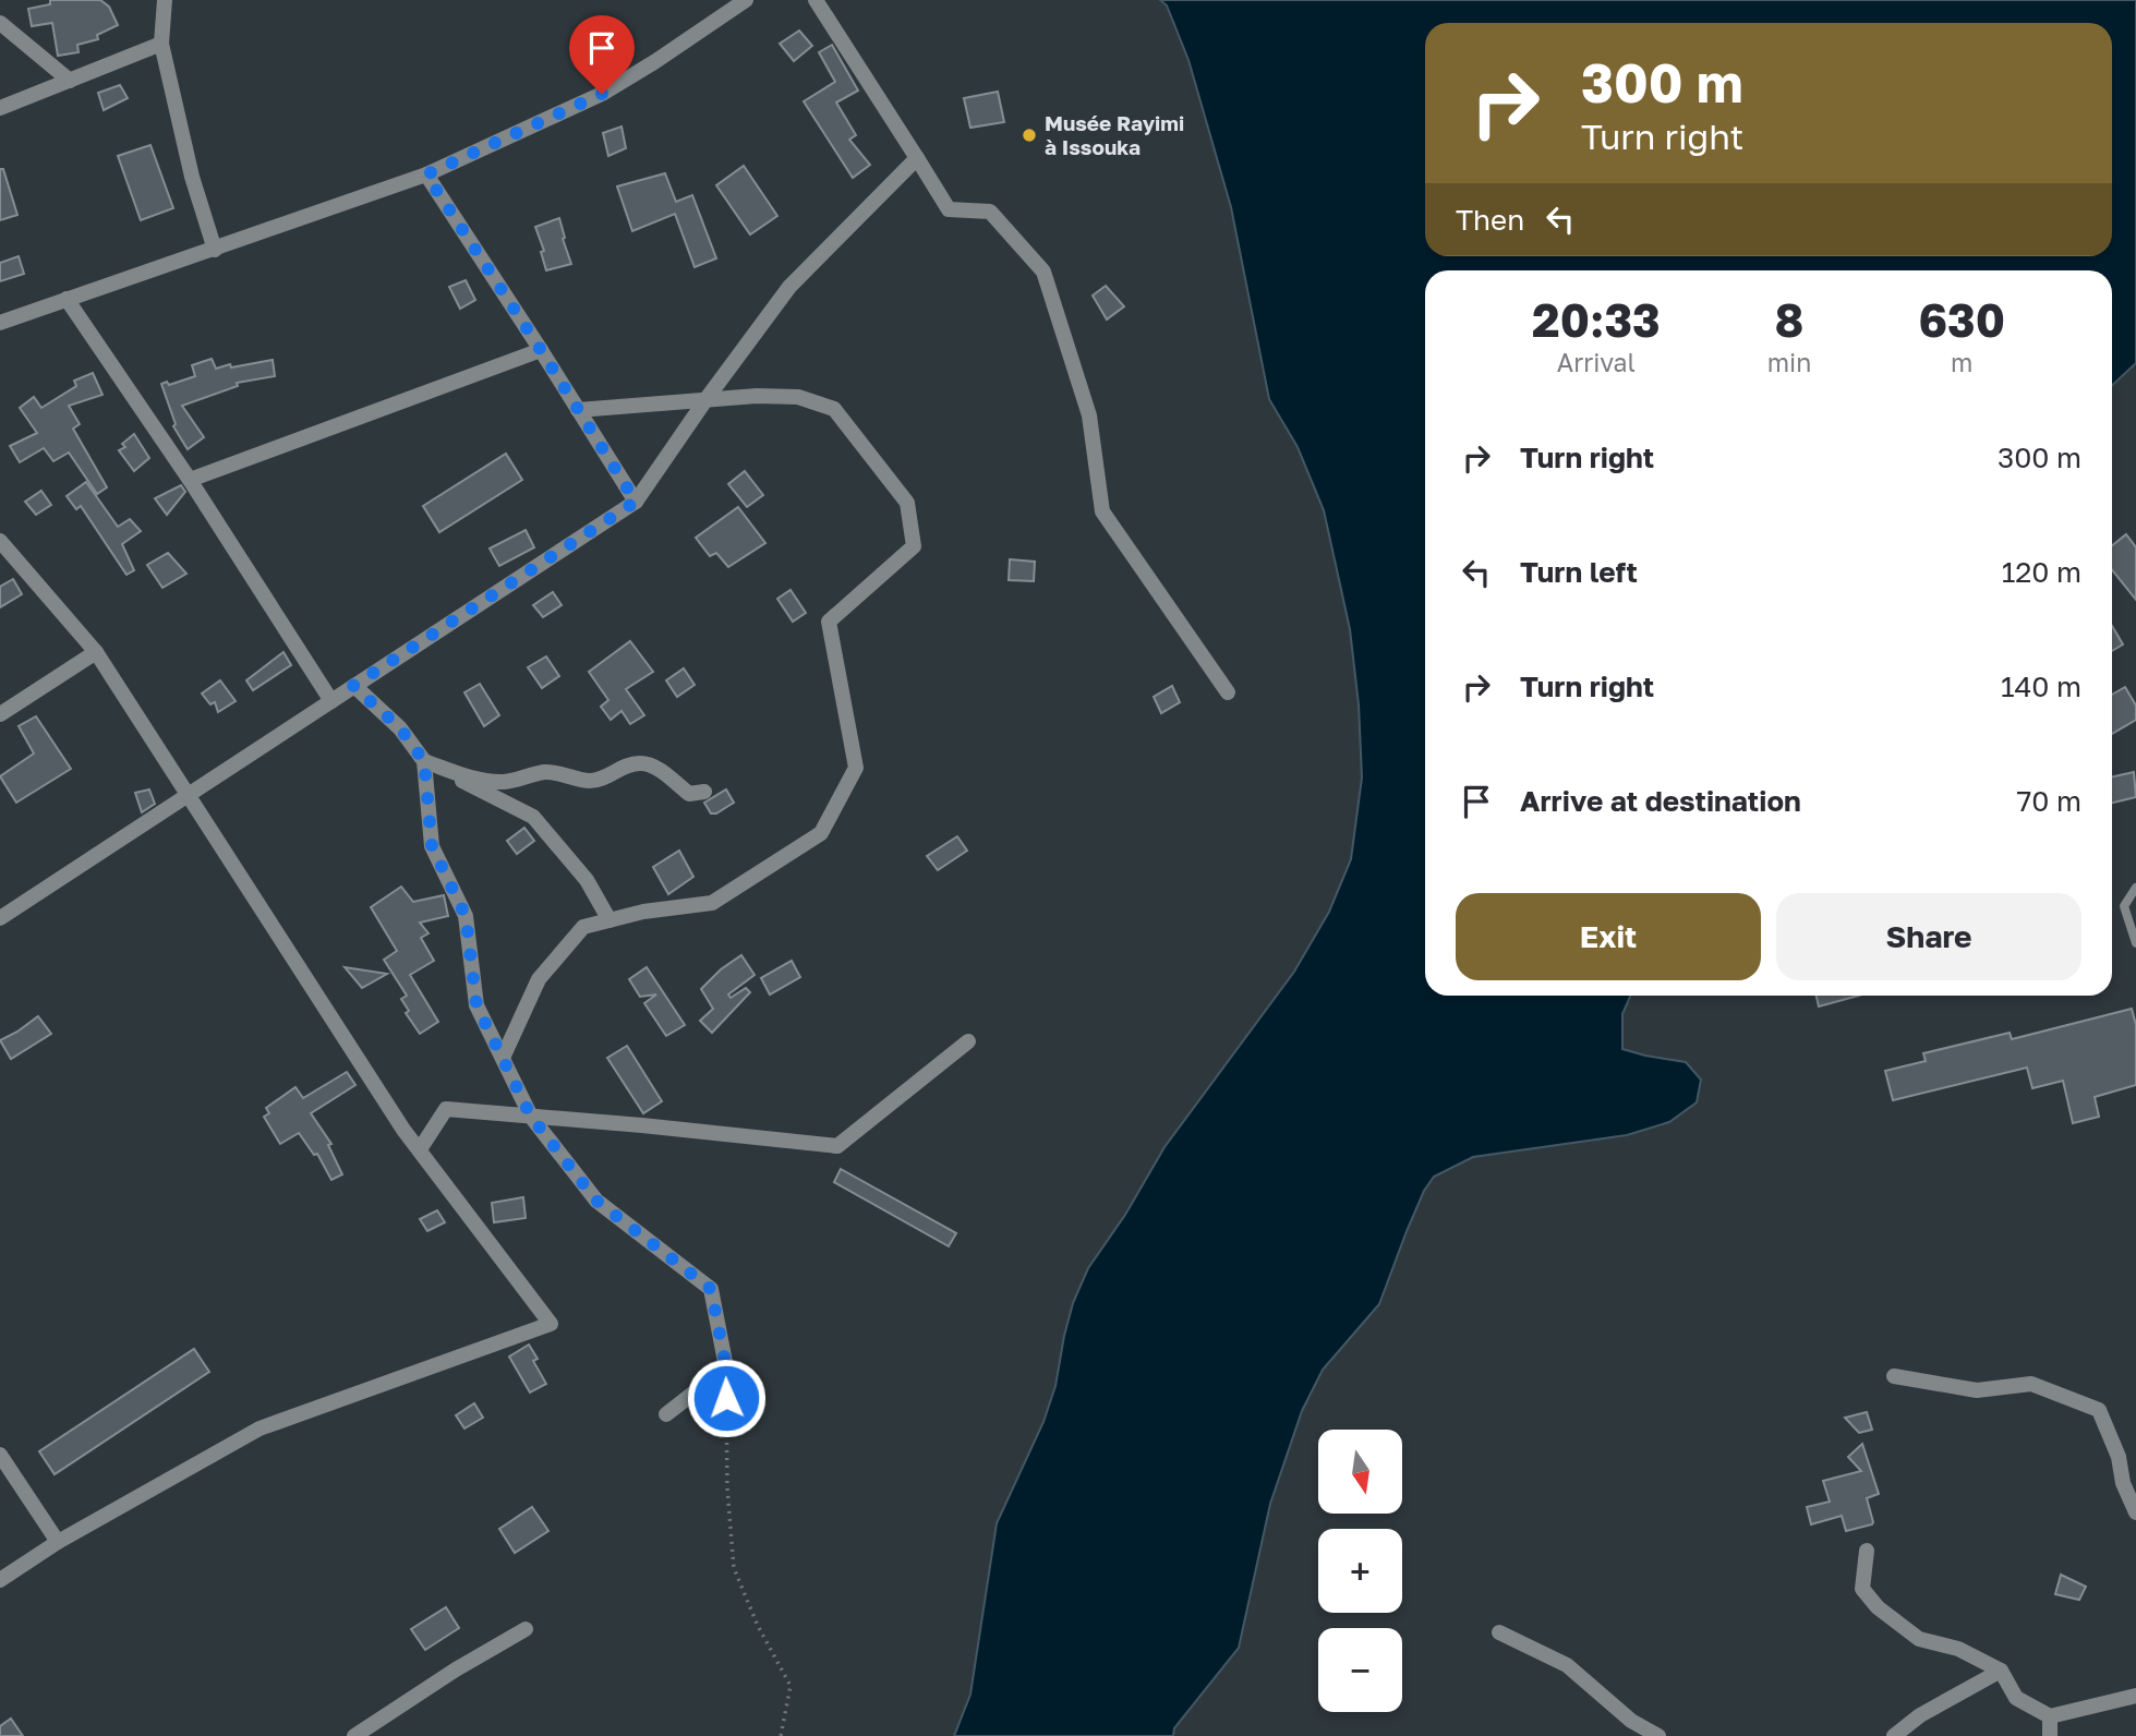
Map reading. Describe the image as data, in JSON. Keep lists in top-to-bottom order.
{
  "places": ["Musée Rayimi à Issouka"],
  "north": "bottom",
  "page": {
    "turn": ["300 m", "Turn right"],
    "then": "Then",
    "eta": [
      "20:33",
      "Arrival",
      "8",
      "min",
      "630",
      "m"
    ],
    "list": [
      {
        "name": "Turn right",
        "value": "300 m"
      },
      {
        "name": "Turn left",
        "value": "120 m"
      },
      {
        "name": "Turn right",
        "value": "140 m"
      },
      {
        "name": "Arrive at destination",
        "value": "70 m"
      }
    ],
    "buttons": ["Exit", "Share"],
    "map_buttons": ["+", "−"]
  }
}
